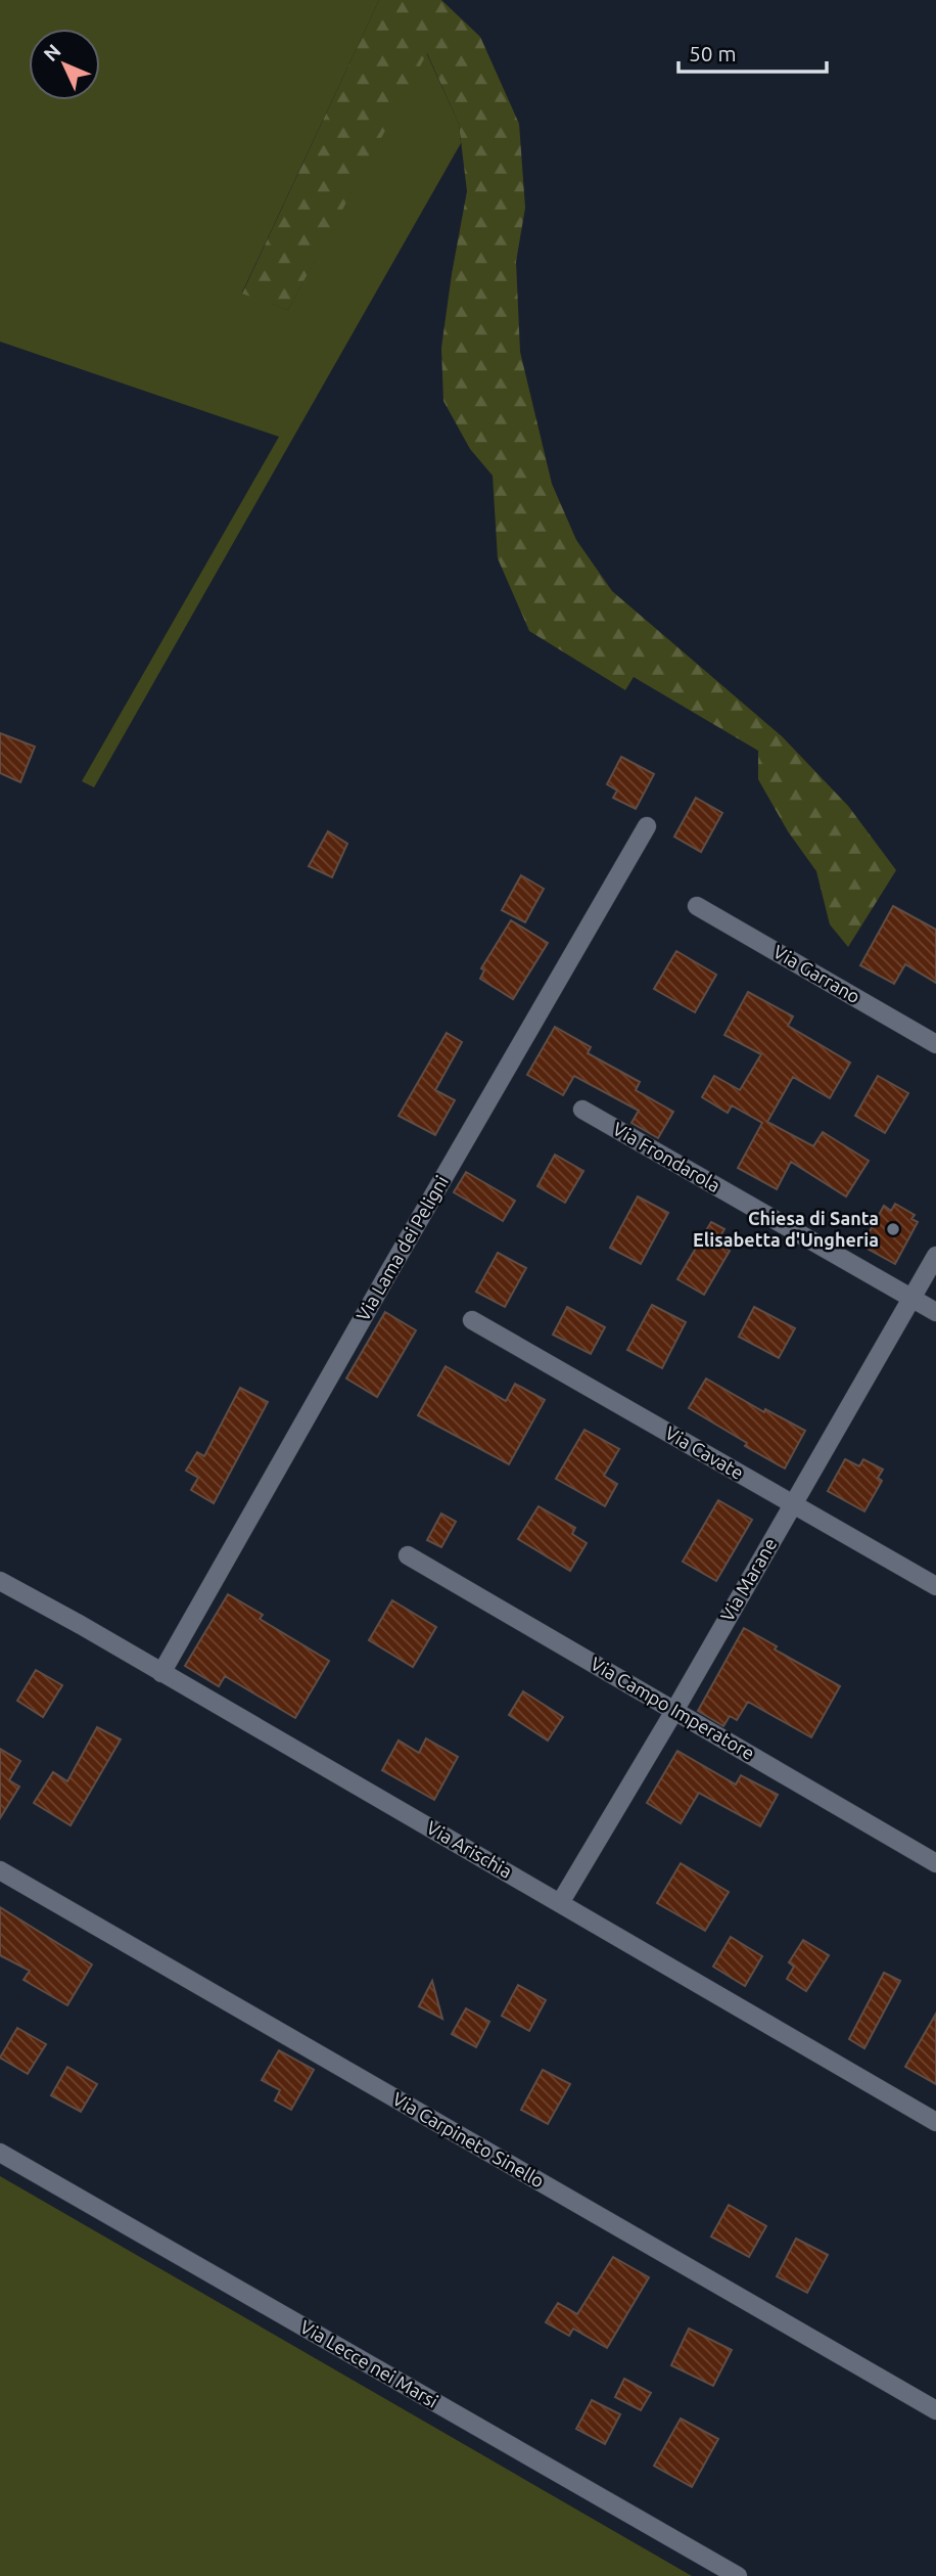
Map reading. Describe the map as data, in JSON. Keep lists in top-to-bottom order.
{
  "streets": {
    "street": [
      "Via Garrano",
      "Via Frondarola",
      "Via Lama dei Peligni",
      "Via Cavate",
      "Via Marane",
      "Via Campo Imperatore",
      "Via Arischia",
      "Via Carpineto Sinello",
      "Via Lecce nei Marsi"
    ]
  },
  "crossings": [
    ["Via Frondarola", "Via Marane"],
    ["Via Lama dei Peligni", "Via Arischia"],
    ["Via Cavate", "Via Marane"],
    ["Via Marane", "Via Campo Imperatore"],
    ["Via Marane", "Via Arischia"]
  ],
  "places": ["Chiesa di Santa Elisabetta d'Ungheria"],
  "scale_bar": "50 m",
  "north": "top left"
}
